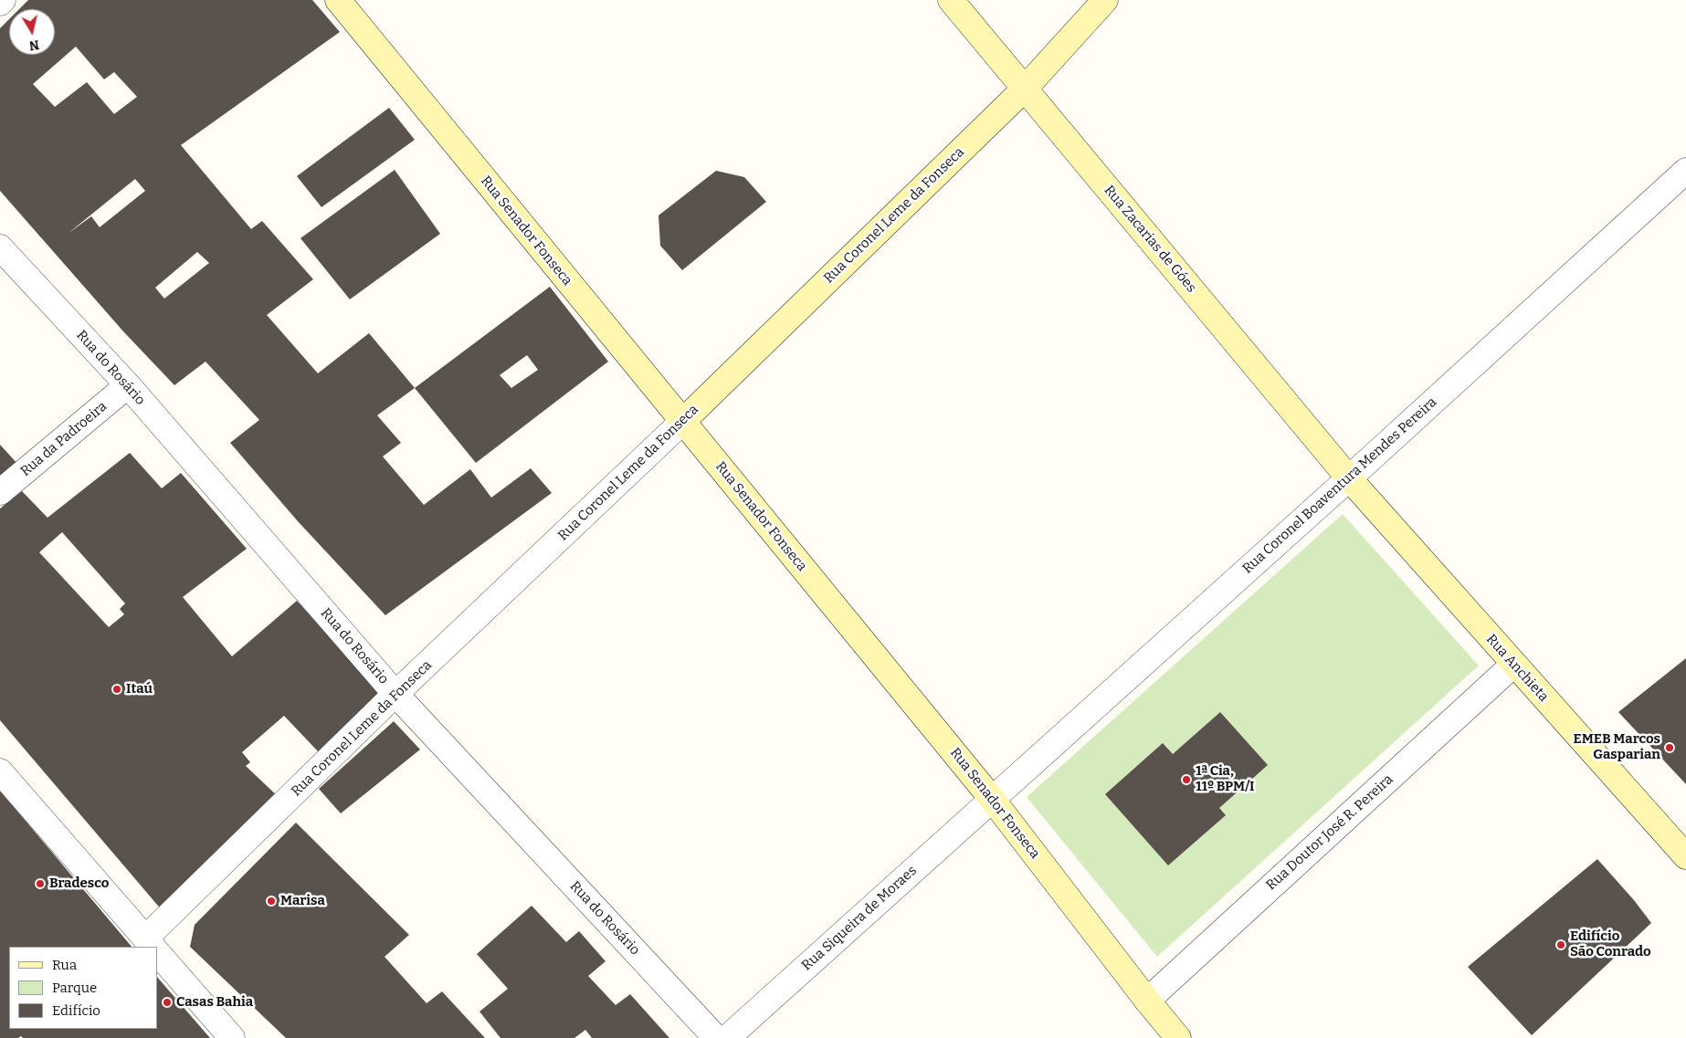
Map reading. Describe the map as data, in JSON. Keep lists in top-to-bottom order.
{
  "streets": {
    "main road": [
      "Rua Coronel Leme da Fonseca",
      "Rua Senador Fonseca",
      "Rua Zacarias de Góes",
      "Rua Anchieta"
    ],
    "street": [
      "Rua do Rosário",
      "Rua da Padroeira",
      "Rua Coronel Boaventura Mendes Pereira",
      "Rua Doutor José R. Pereira",
      "Rua Siqueira de Moraes"
    ]
  },
  "crossings": [
    ["Rua Coronel Leme da Fonseca", "Rua Senador Fonseca"],
    ["Rua Coronel Leme da Fonseca", "Rua Zacarias de Góes"],
    ["Rua Coronel Leme da Fonseca", "Rua do Rosário"],
    ["Rua Senador Fonseca", "Rua Coronel Boaventura Mendes Pereira"],
    ["Rua Senador Fonseca", "Rua Doutor José R. Pereira"],
    ["Rua Senador Fonseca", "Rua Siqueira de Moraes"],
    ["Rua Zacarias de Góes", "Rua Coronel Boaventura Mendes Pereira"],
    ["Rua Zacarias de Góes", "Rua Anchieta"],
    ["Rua do Rosário", "Rua da Padroeira"],
    ["Rua Coronel Boaventura Mendes Pereira", "Rua Anchieta"],
    ["Rua Coronel Boaventura Mendes Pereira", "Rua Siqueira de Moraes"],
    ["Rua Anchieta", "Rua Doutor José R. Pereira"]
  ],
  "places": [
    "Itaú",
    "EMEB Marcos Gasparian",
    "1ª Cia, 11º BPM/I",
    "Bradesco",
    "Marisa",
    "Edifício São Conrado",
    "Casas Bahia"
  ],
  "legend": ["Rua", "Parque", "Edifício"],
  "north": "bottom"
}
